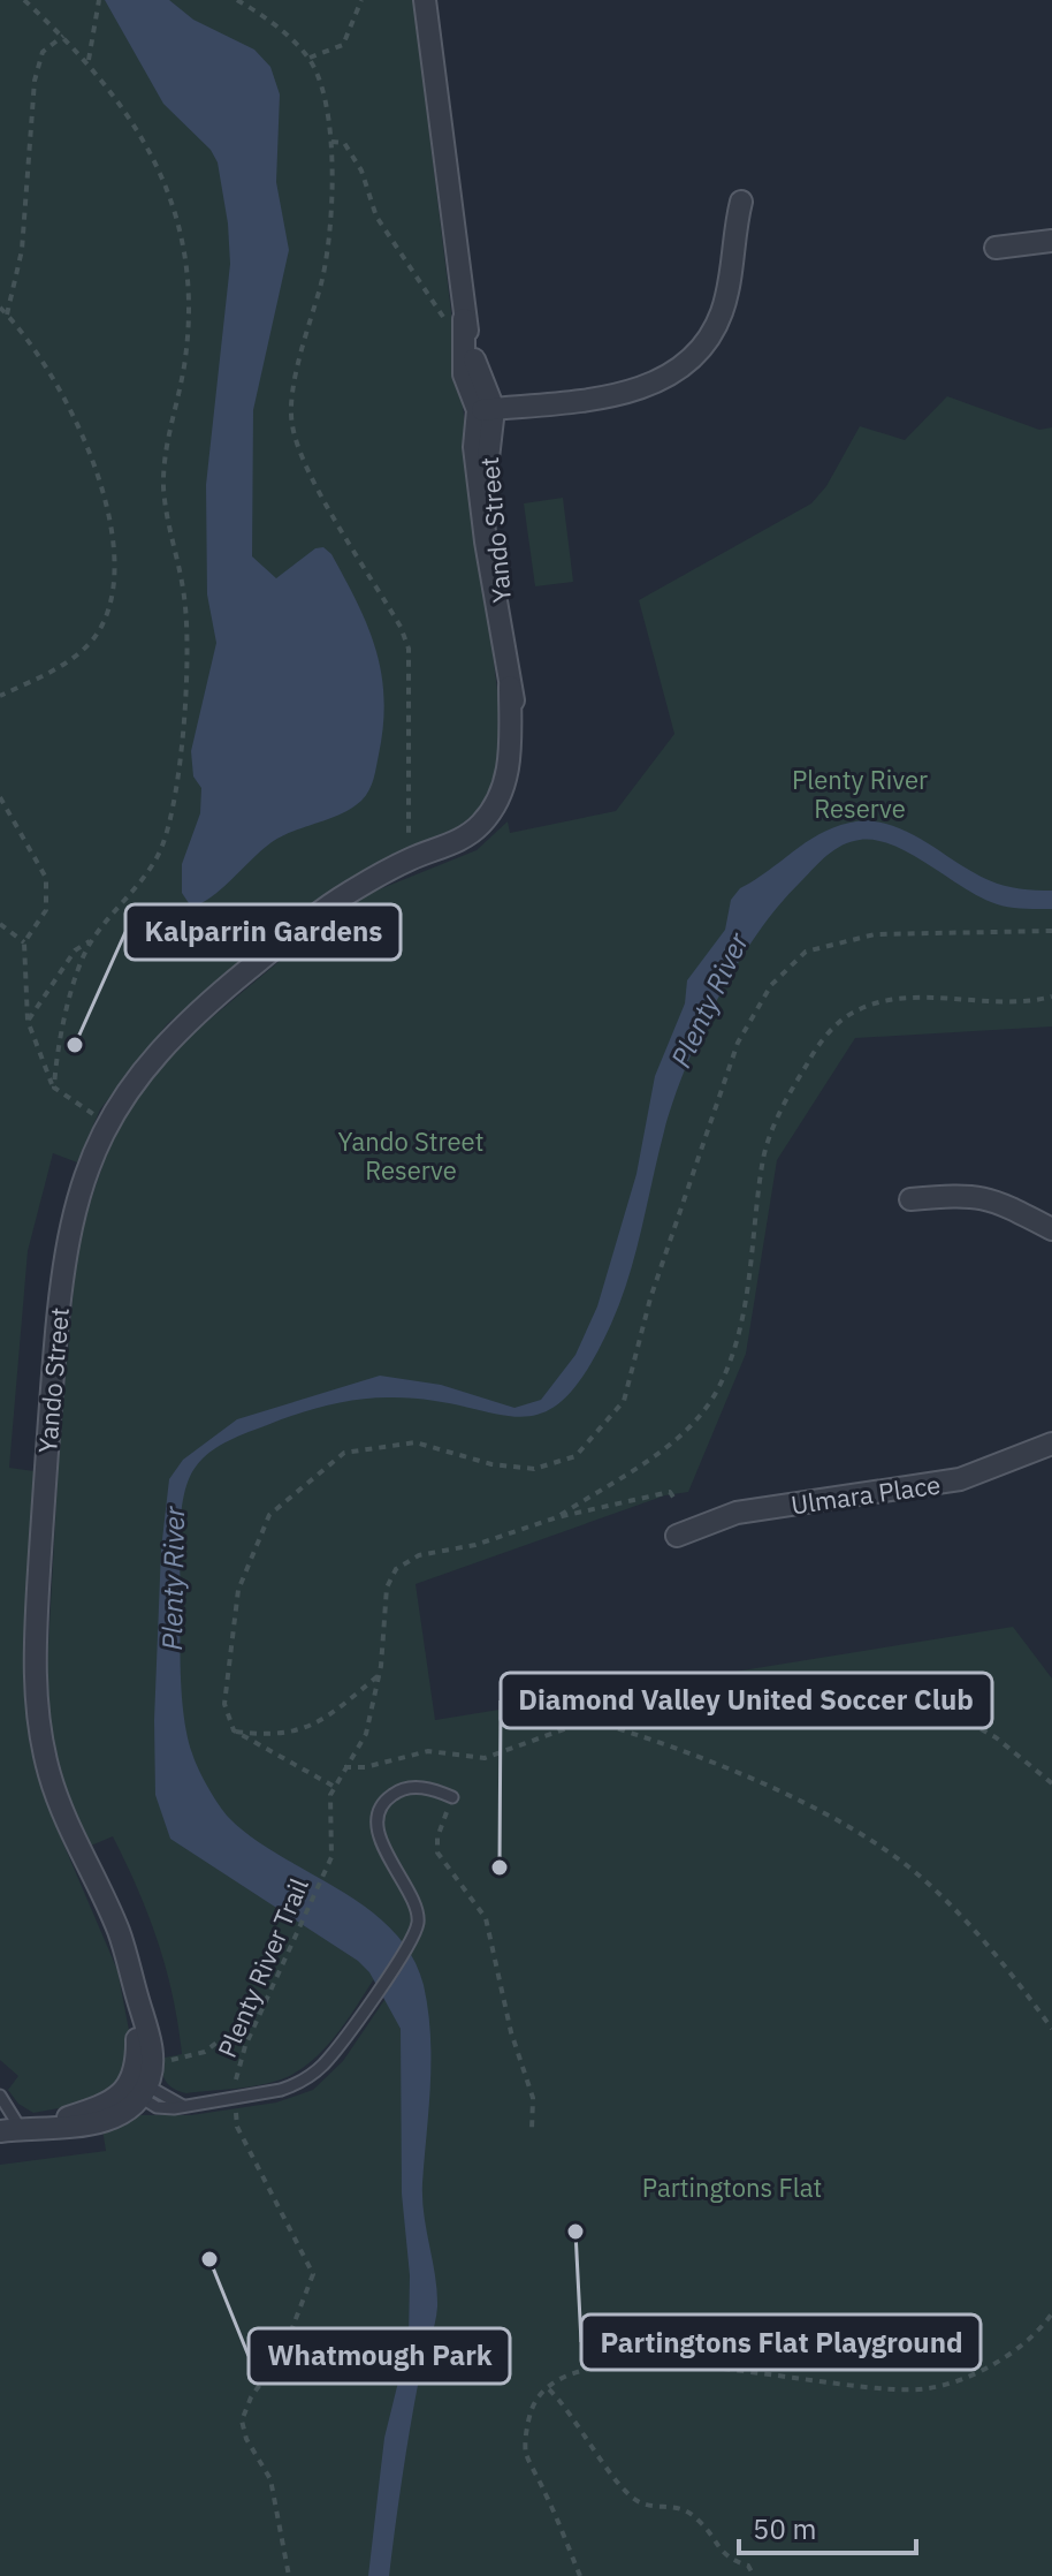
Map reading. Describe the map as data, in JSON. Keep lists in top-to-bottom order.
{
  "streets": {
    "street": ["Yando Street", "Ulmara Place"],
    "path": ["Plenty River Trail"]
  },
  "water": ["Plenty River"],
  "parks": ["Plenty River Reserve", "Yando Street Reserve", "Partingtons Flat"],
  "places": [
    "Kalparrin Gardens",
    "Diamond Valley United Soccer Club",
    "Partingtons Flat Playground",
    "Whatmough Park"
  ],
  "scale_bar": "50 m"
}
